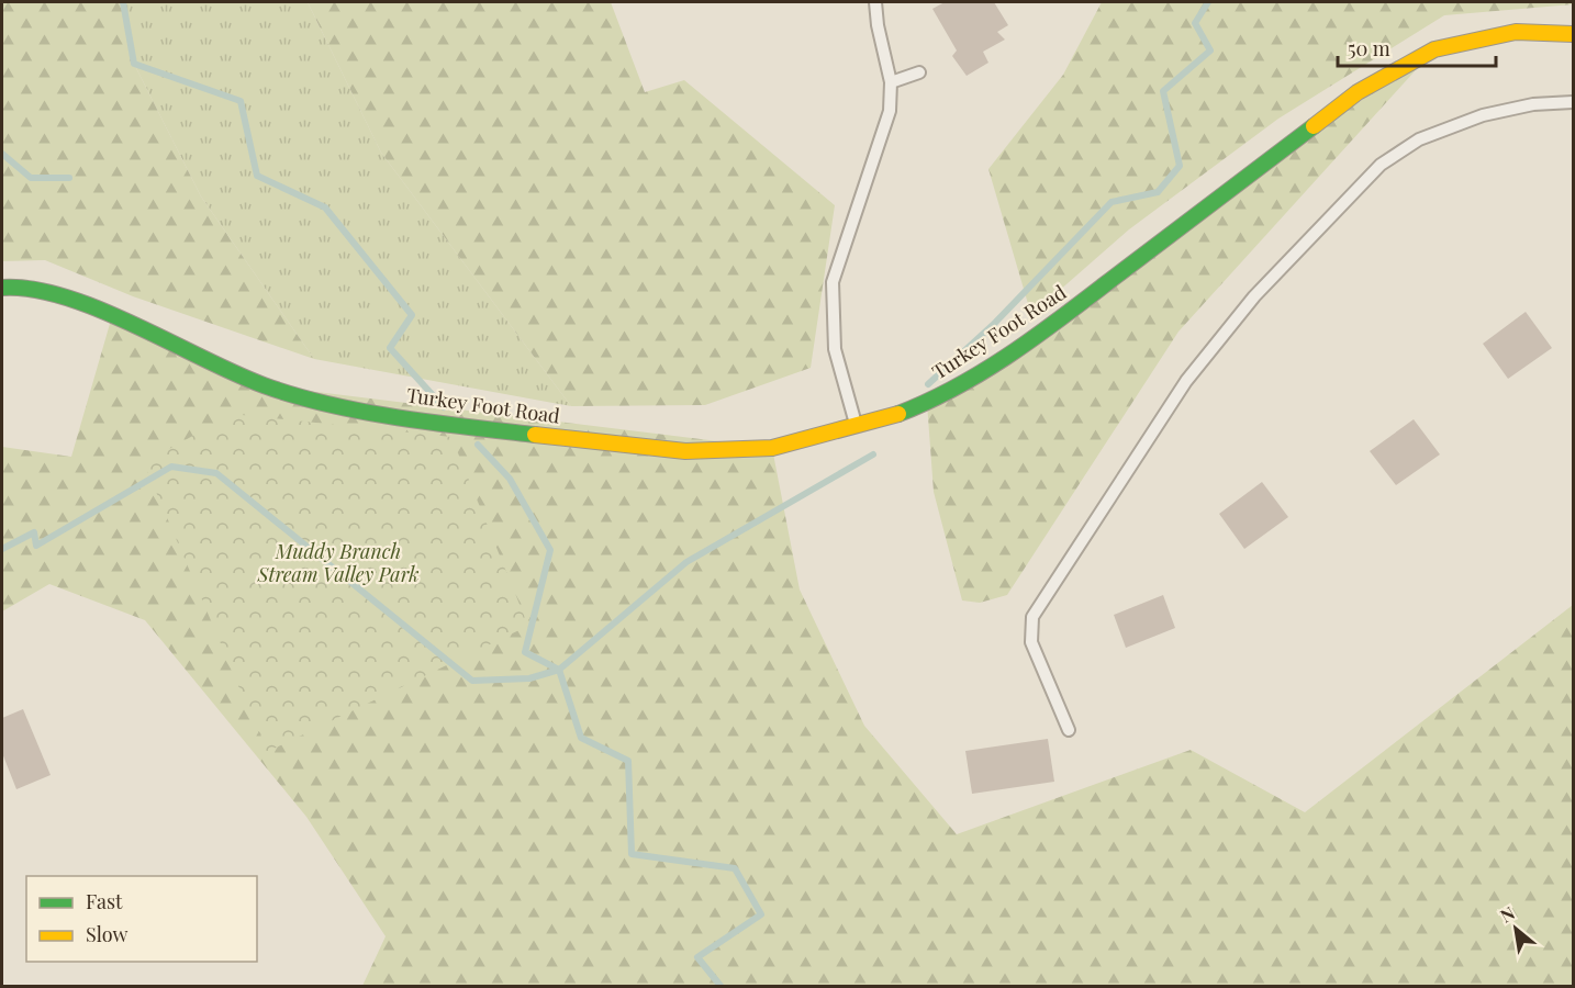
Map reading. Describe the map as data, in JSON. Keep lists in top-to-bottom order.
{
  "streets": {
    "street": ["Turkey Foot Road"]
  },
  "parks": ["Muddy Branch Stream Valley Park"],
  "legend": ["Fast", "Slow"],
  "scale_bar": "50 m",
  "north": "top left"
}
